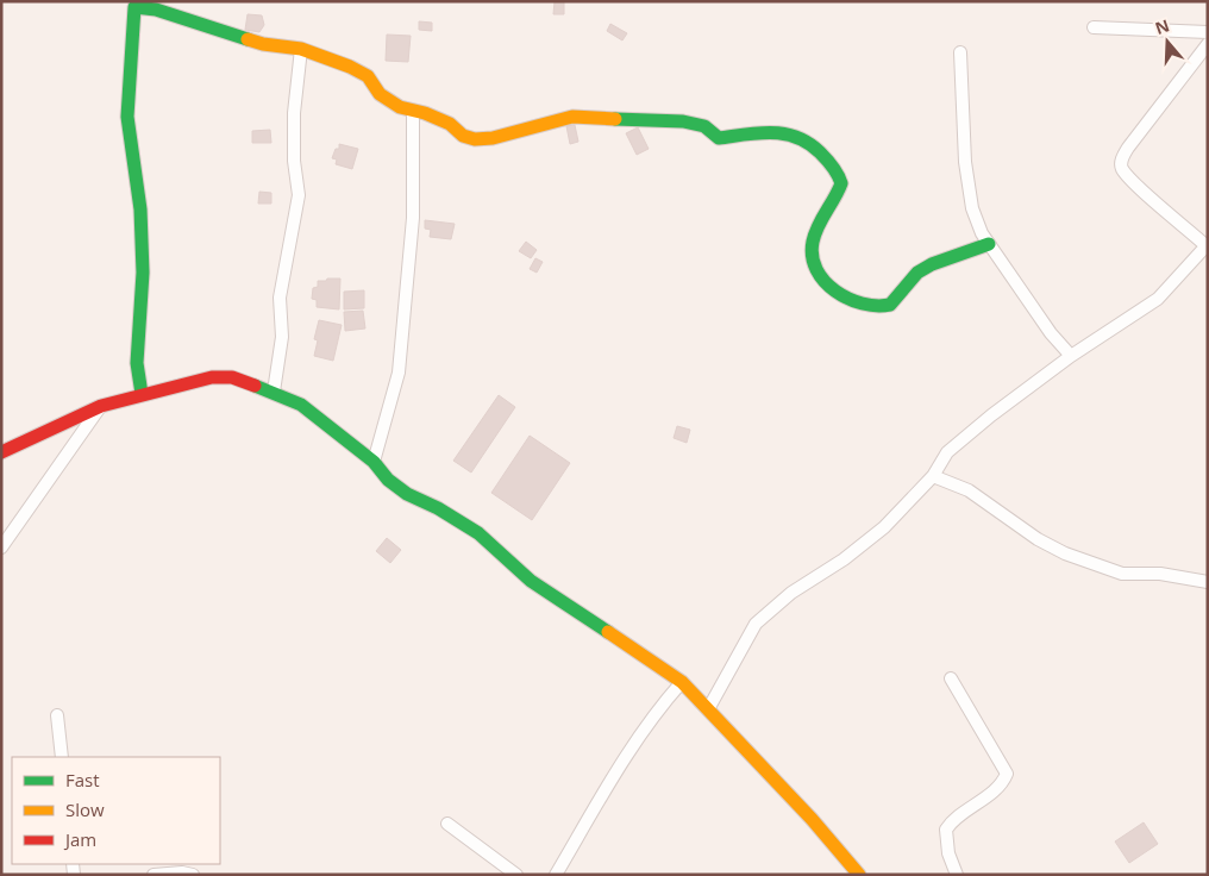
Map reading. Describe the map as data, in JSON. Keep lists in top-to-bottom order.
{
  "legend": ["Fast", "Slow", "Jam"],
  "north": "top"
}
